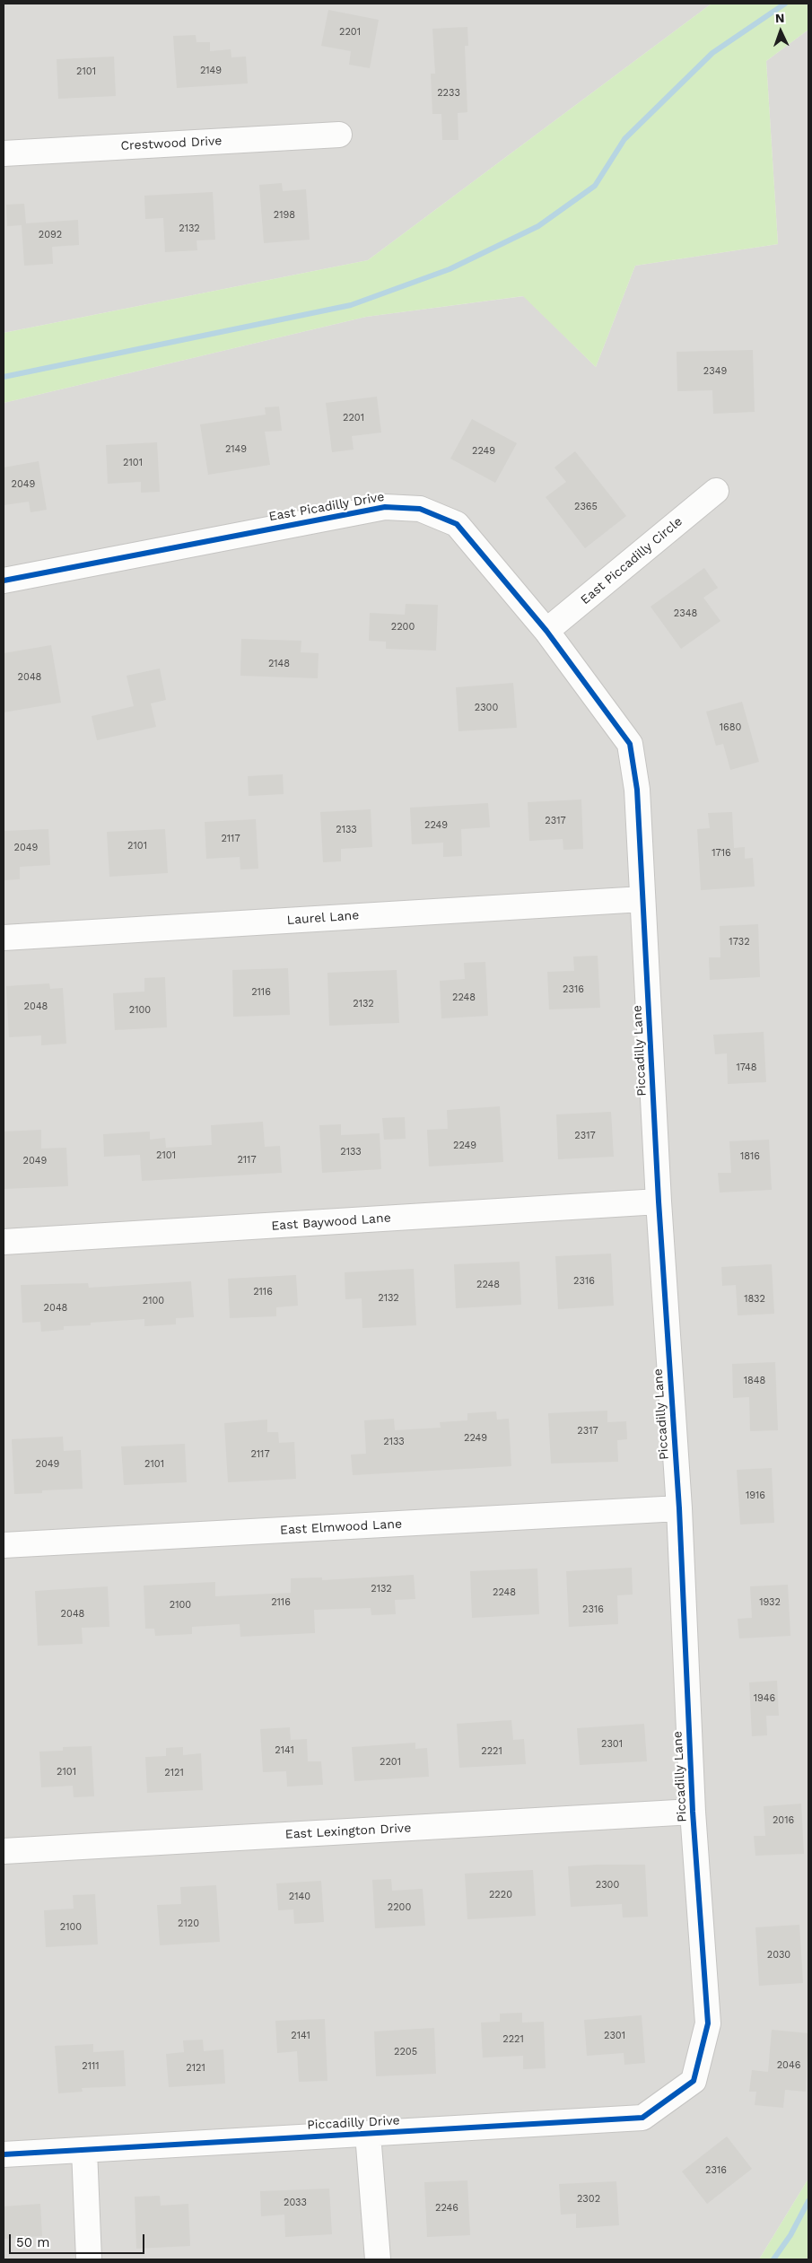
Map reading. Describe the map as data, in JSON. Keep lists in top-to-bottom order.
{
  "streets": {
    "street": [
      "Crestwood Drive",
      "East Picadilly Drive",
      "East Piccadilly Circle",
      "Laurel Lane",
      "Piccadilly Lane",
      "East Baywood Lane",
      "East Elmwood Lane",
      "East Lexington Drive",
      "Piccadilly Drive"
    ]
  },
  "crossings": [
    ["East Picadilly Drive", "East Piccadilly Circle"],
    ["East Picadilly Drive", "Piccadilly Lane"],
    ["Laurel Lane", "Piccadilly Lane"],
    ["Piccadilly Lane", "East Baywood Lane"],
    ["Piccadilly Lane", "East Elmwood Lane"],
    ["Piccadilly Lane", "East Lexington Drive"],
    ["Piccadilly Lane", "Piccadilly Drive"]
  ],
  "house_numbers": [
    "2201",
    "2149",
    "2101",
    "2233",
    "2198",
    "2132",
    "2092",
    "2349",
    "2201",
    "2149",
    "2249",
    "2101",
    "2049",
    "2365",
    "2348",
    "2200",
    "2148",
    "2048",
    "2300",
    "1680",
    "2317",
    "2249",
    "2133",
    "2117",
    "2101",
    "2049",
    "1716",
    "1732",
    "2316",
    "2116",
    "2248",
    "2132",
    "2048",
    "2100",
    "1748",
    "2317",
    "2249",
    "2133",
    "2101",
    "1816",
    "2117",
    "2049",
    "2316",
    "2248",
    "2116",
    "2132",
    "1832",
    "2100",
    "2048",
    "1848",
    "2317",
    "2249",
    "2133",
    "2117",
    "2049",
    "2101",
    "1916",
    "2132",
    "2248",
    "2116",
    "1932",
    "2100",
    "2316",
    "2048",
    "1946",
    "2301",
    "2141",
    "2221",
    "2201",
    "2101",
    "2121",
    "2016",
    "2300",
    "2220",
    "2140",
    "2200",
    "2120",
    "2100",
    "2030",
    "2141",
    "2301",
    "2221",
    "2205",
    "2046",
    "2111",
    "2121",
    "2316",
    "2302",
    "2033",
    "2246"
  ],
  "scale_bar": "50 m",
  "north": "top"
}
